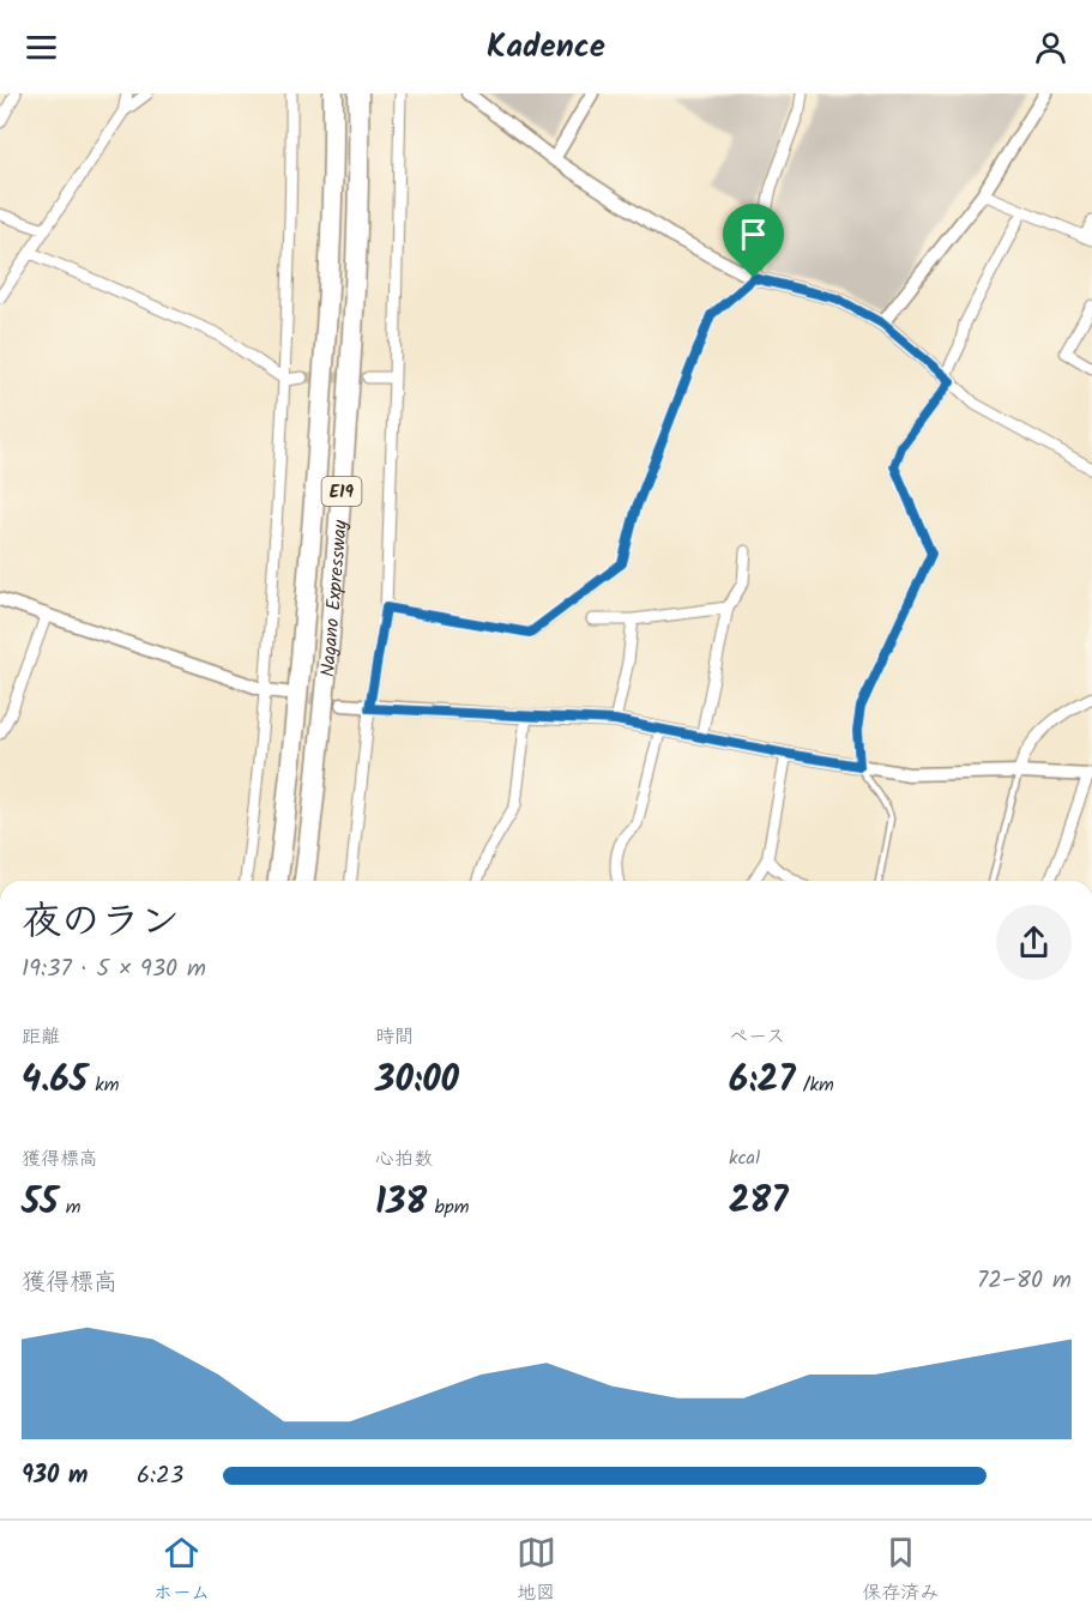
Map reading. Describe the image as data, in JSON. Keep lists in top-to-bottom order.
{
  "streets": {
    "highway": ["E19", "Nagano Expressway"]
  },
  "page": {
    "header": "Kadence",
    "heading": ["夜のラン", "19:37 · 5 × 930 m"],
    "stats": [
      ["距離", "4.65 km"],
      ["時間", "30:00"],
      ["ペース", "6:27 /km"],
      ["獲得標高", "55 m"],
      ["心拍数", "138 bpm"],
      ["kcal", "287"]
    ],
    "chart": ["獲得標高", "72–80 m"],
    "list": [
      {
        "name": "930 m",
        "note": "6:23"
      }
    ],
    "tabs": ["ホーム", "地図", "保存済み"]
  }
}
